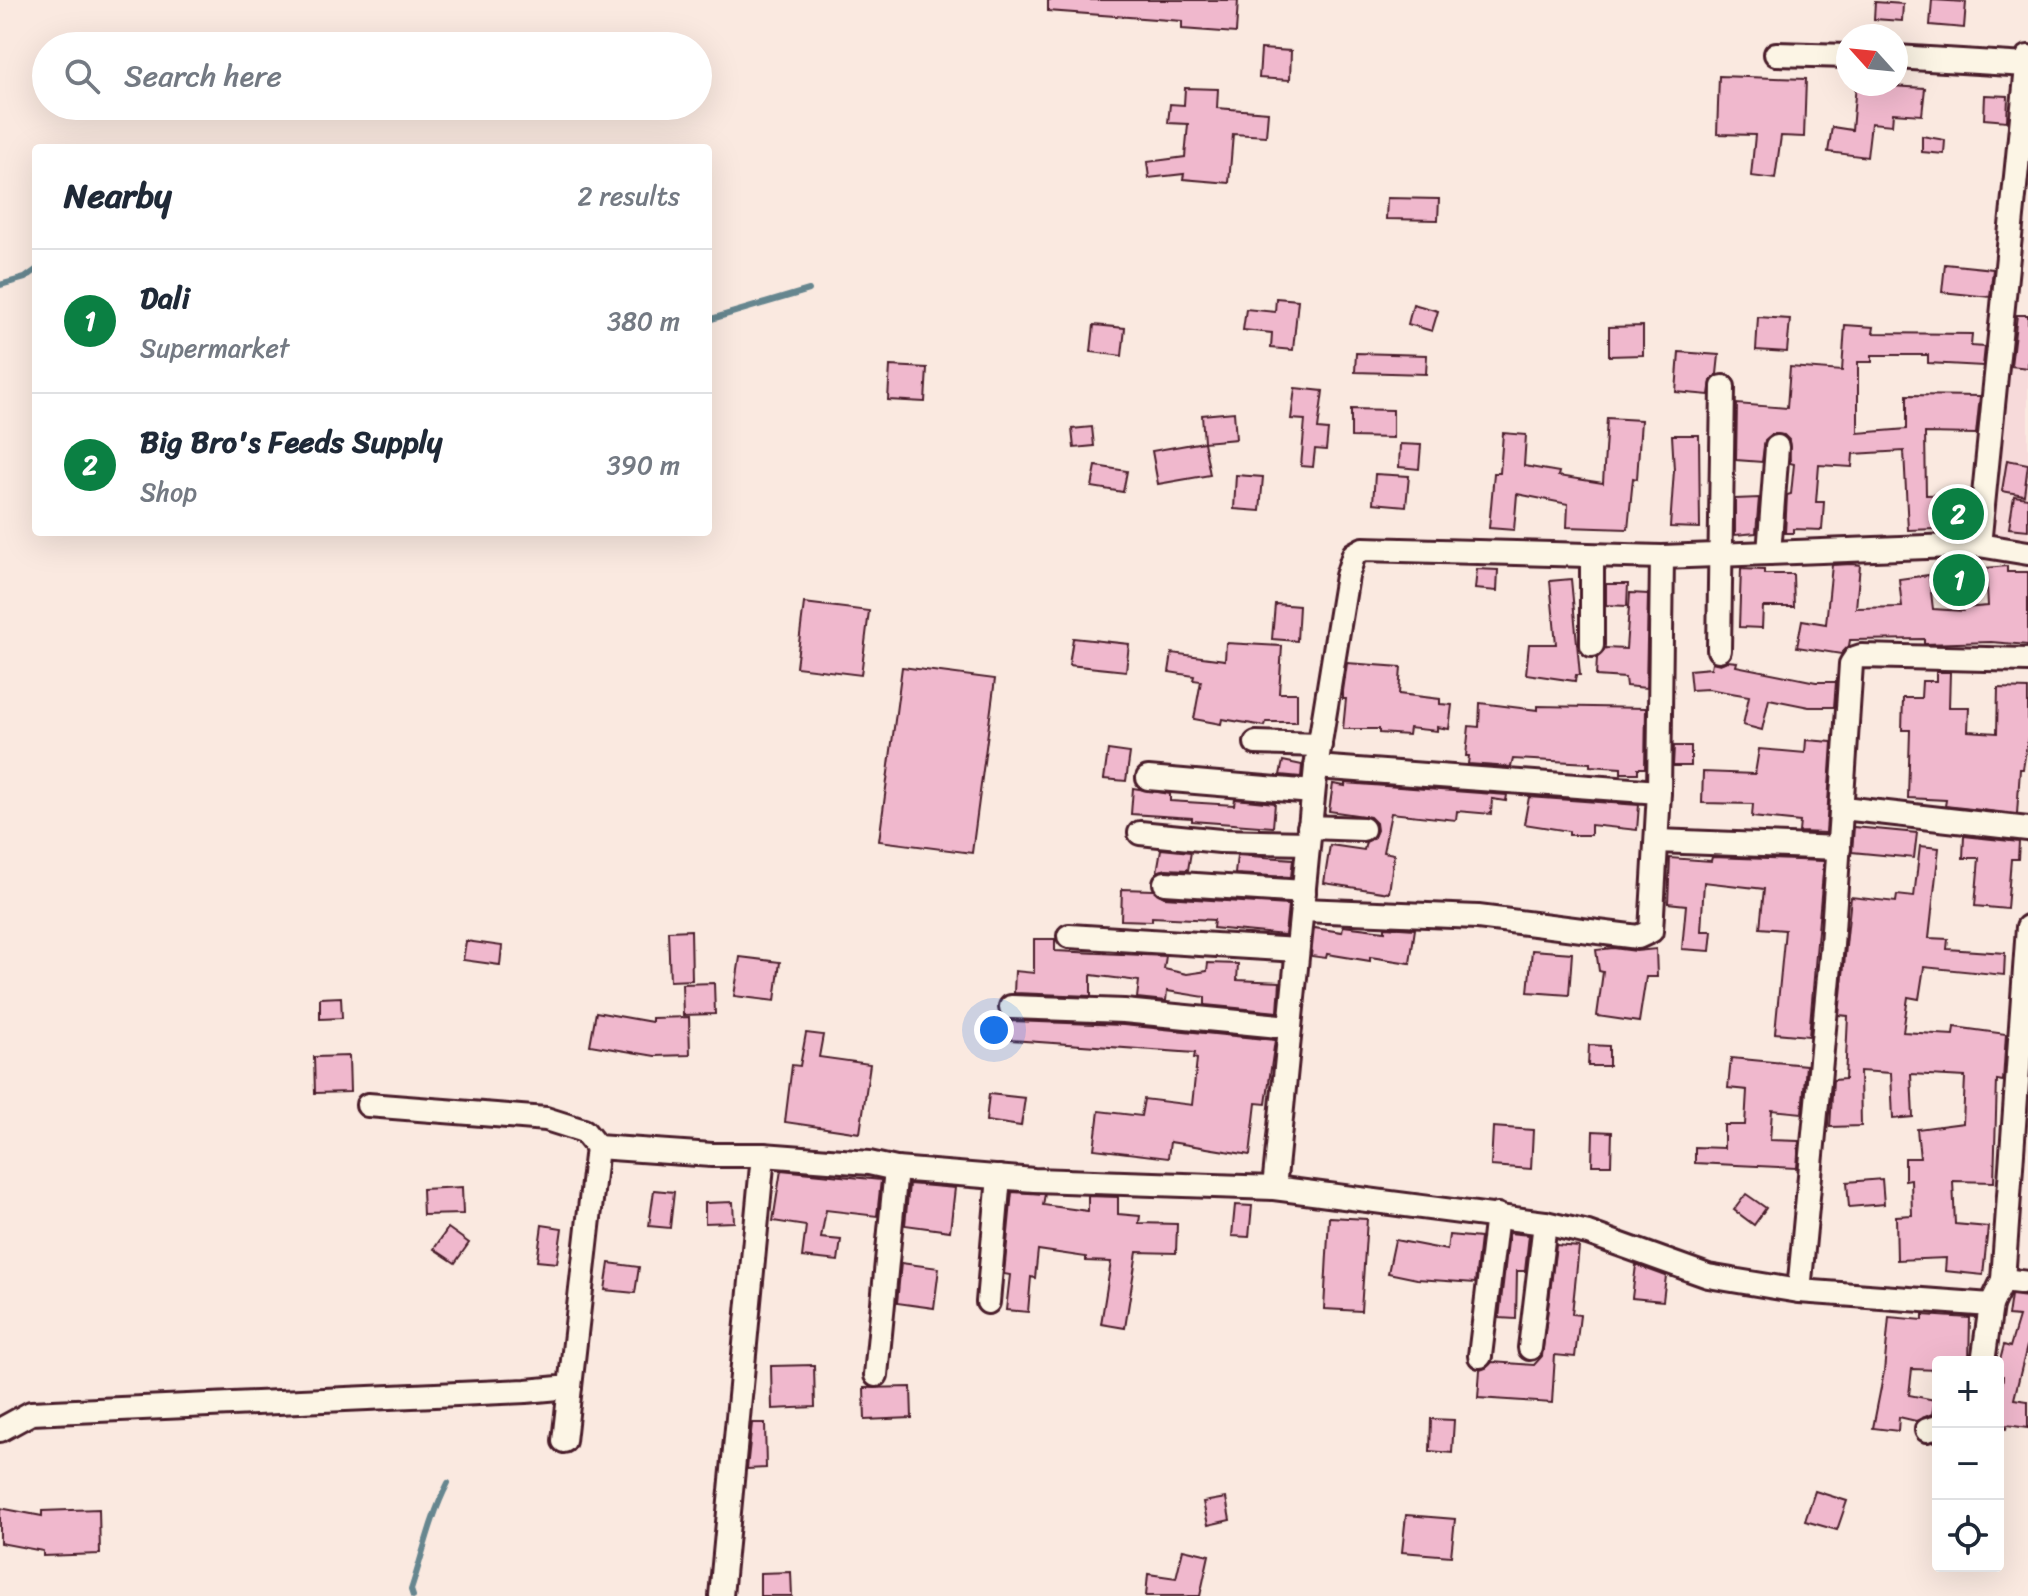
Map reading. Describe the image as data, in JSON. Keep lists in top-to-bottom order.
{
  "north": "top left",
  "page": {
    "search": "Search here",
    "heading": ["Nearby", "2 results"],
    "list": [
      {
        "mark": "1",
        "name": "Dali",
        "note": "Supermarket",
        "value": "380 m"
      },
      {
        "mark": "2",
        "name": "Big Bro's Feeds Supply",
        "note": "Shop",
        "value": "390 m"
      }
    ],
    "pins": ["2", "1"],
    "map_buttons": ["+", "−"]
  }
}
